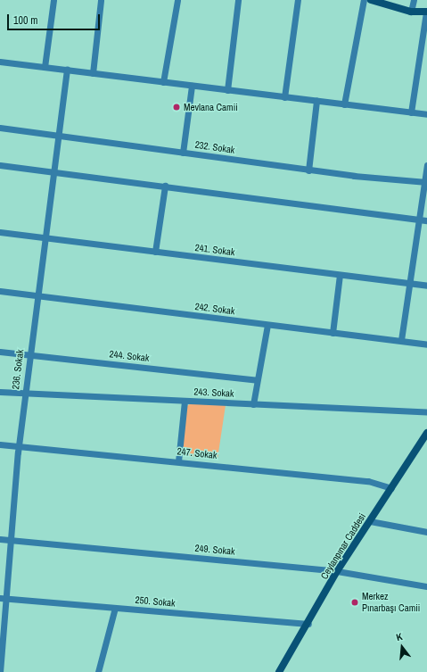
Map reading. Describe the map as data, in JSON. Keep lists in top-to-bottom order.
{
  "streets": {
    "main road": ["Ceylanpınar Caddesi"],
    "street": [
      "232. Sokak",
      "241. Sokak",
      "242. Sokak",
      "244. Sokak",
      "236. Sokak",
      "243. Sokak",
      "247. Sokak",
      "249. Sokak",
      "250. Sokak"
    ]
  },
  "crossings": [
    ["232. Sokak", "236. Sokak"],
    ["241. Sokak", "236. Sokak"],
    ["242. Sokak", "236. Sokak"],
    ["244. Sokak", "236. Sokak"],
    ["236. Sokak", "243. Sokak"],
    ["236. Sokak", "247. Sokak"],
    ["236. Sokak", "249. Sokak"],
    ["236. Sokak", "250. Sokak"],
    ["247. Sokak", "Ceylanpınar Caddesi"],
    ["Ceylanpınar Caddesi", "249. Sokak"],
    ["Ceylanpınar Caddesi", "250. Sokak"]
  ],
  "places": ["Mevlana Camii", "Merkez Pınarbaşı Camii"],
  "scale_bar": "100 m",
  "north": "top"
}
